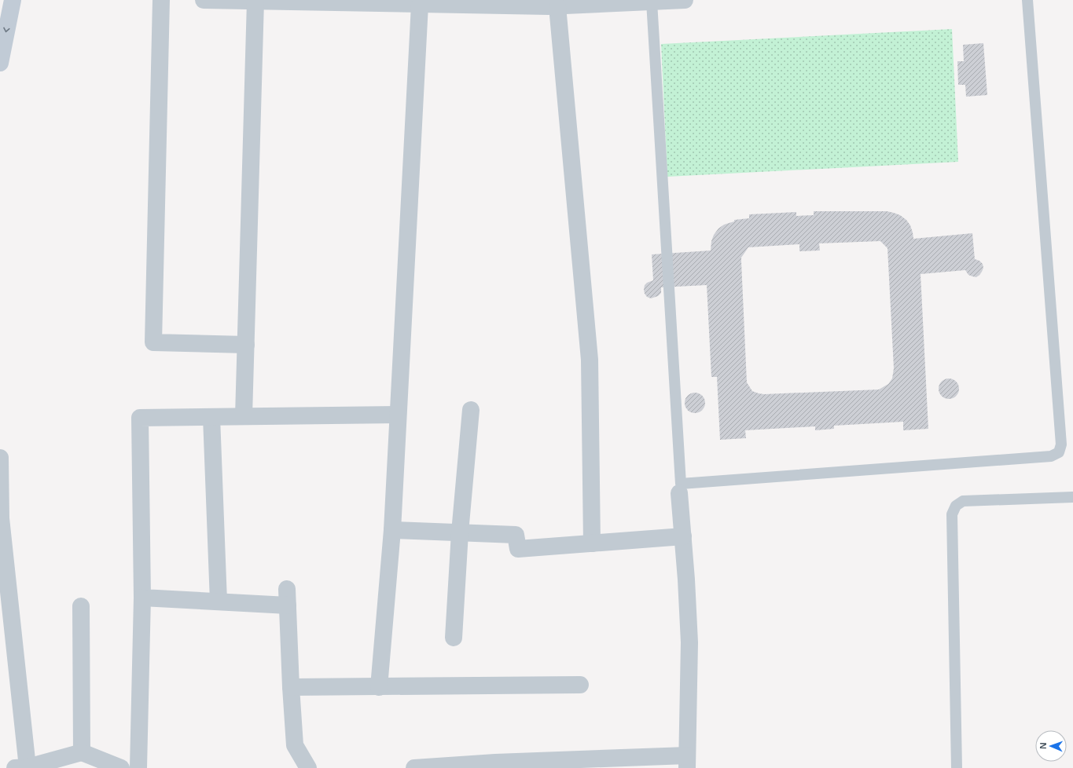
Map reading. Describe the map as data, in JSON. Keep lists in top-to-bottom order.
{
  "north": "left"
}
